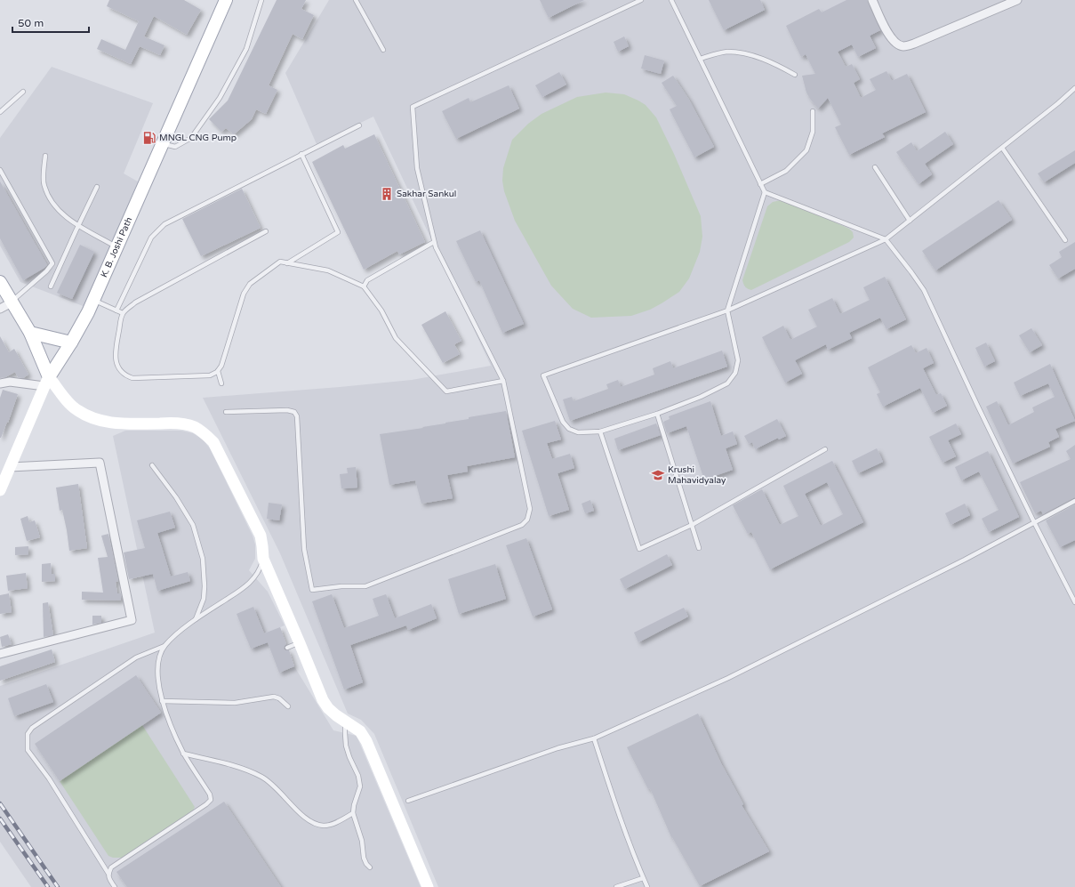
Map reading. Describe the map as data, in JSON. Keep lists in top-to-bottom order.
{
  "streets": {
    "main road": ["K. B. Joshi Path"]
  },
  "places": {
    "fuel station": ["MNGL CNG Pump"],
    "building": ["Sakhar Sankul"],
    "school or university": ["Krushi Mahavidyalay"]
  },
  "scale_bar": "50 m"
}
